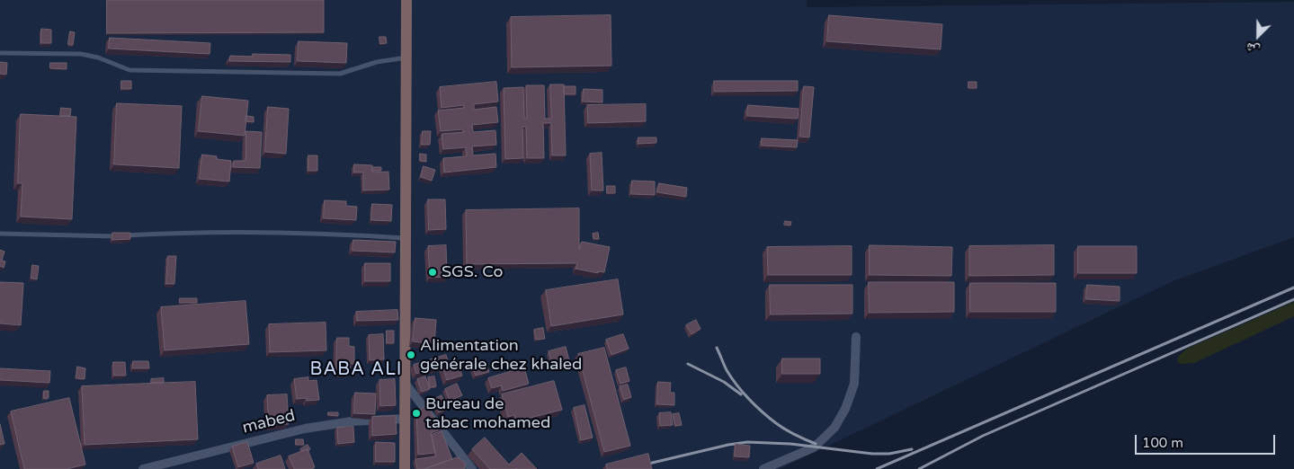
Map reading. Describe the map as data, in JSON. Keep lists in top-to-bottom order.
{
  "streets": {
    "street": ["mabed"]
  },
  "districts": ["BABA ALI"],
  "places": ["SGS. Co", "Alimentation générale chez khaled", "Bureau de tabac mohamed"],
  "scale_bar": "100 m",
  "north": "bottom left"
}
